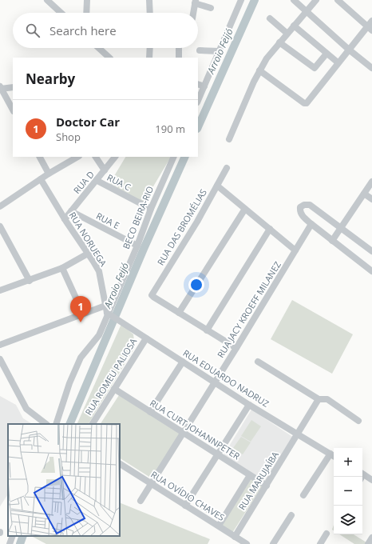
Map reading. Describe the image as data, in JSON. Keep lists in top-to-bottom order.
{
  "streets": {
    "street": [
      "RUA D",
      "RUA C",
      "BECO BEIRA-RIO",
      "RUA E",
      "RUA DAS BROMÉLIAS",
      "RUA NORUEGA",
      "RUA JACY KROEFF MILANEZ",
      "RUA ROMEU PALIOSA",
      "RUA EDUARDO NADRUZ",
      "RUA CURT JOHANNPETER",
      "RUA MARUJAÍBA",
      "RUA OVÍDIO CHAVES"
    ]
  },
  "crossings": [
    ["RUA D", "RUA C"],
    ["RUA D", "RUA E"],
    ["RUA D", "RUA NORUEGA"],
    ["RUA C", "BECO BEIRA-RIO"],
    ["BECO BEIRA-RIO", "RUA E"],
    ["BECO BEIRA-RIO", "RUA NORUEGA"],
    ["BECO BEIRA-RIO", "RUA EDUARDO NADRUZ"],
    ["RUA NORUEGA", "RUA EDUARDO NADRUZ"],
    ["RUA JACY KROEFF MILANEZ", "RUA EDUARDO NADRUZ"],
    ["RUA JACY KROEFF MILANEZ", "RUA CURT JOHANNPETER"],
    ["RUA JACY KROEFF MILANEZ", "RUA OVÍDIO CHAVES"],
    ["RUA ROMEU PALIOSA", "RUA EDUARDO NADRUZ"],
    ["RUA ROMEU PALIOSA", "RUA CURT JOHANNPETER"],
    ["RUA EDUARDO NADRUZ", "RUA MARUJAÍBA"],
    ["RUA CURT JOHANNPETER", "RUA MARUJAÍBA"],
    ["RUA MARUJAÍBA", "RUA OVÍDIO CHAVES"]
  ],
  "water": ["Arroio Feijó"],
  "page": {
    "search": "Search here",
    "heading": "Nearby",
    "list": [
      {
        "mark": "1",
        "name": "Doctor Car",
        "note": "Shop",
        "value": "190 m"
      }
    ],
    "pins": "1",
    "map_buttons": ["+", "−"]
  }
}
